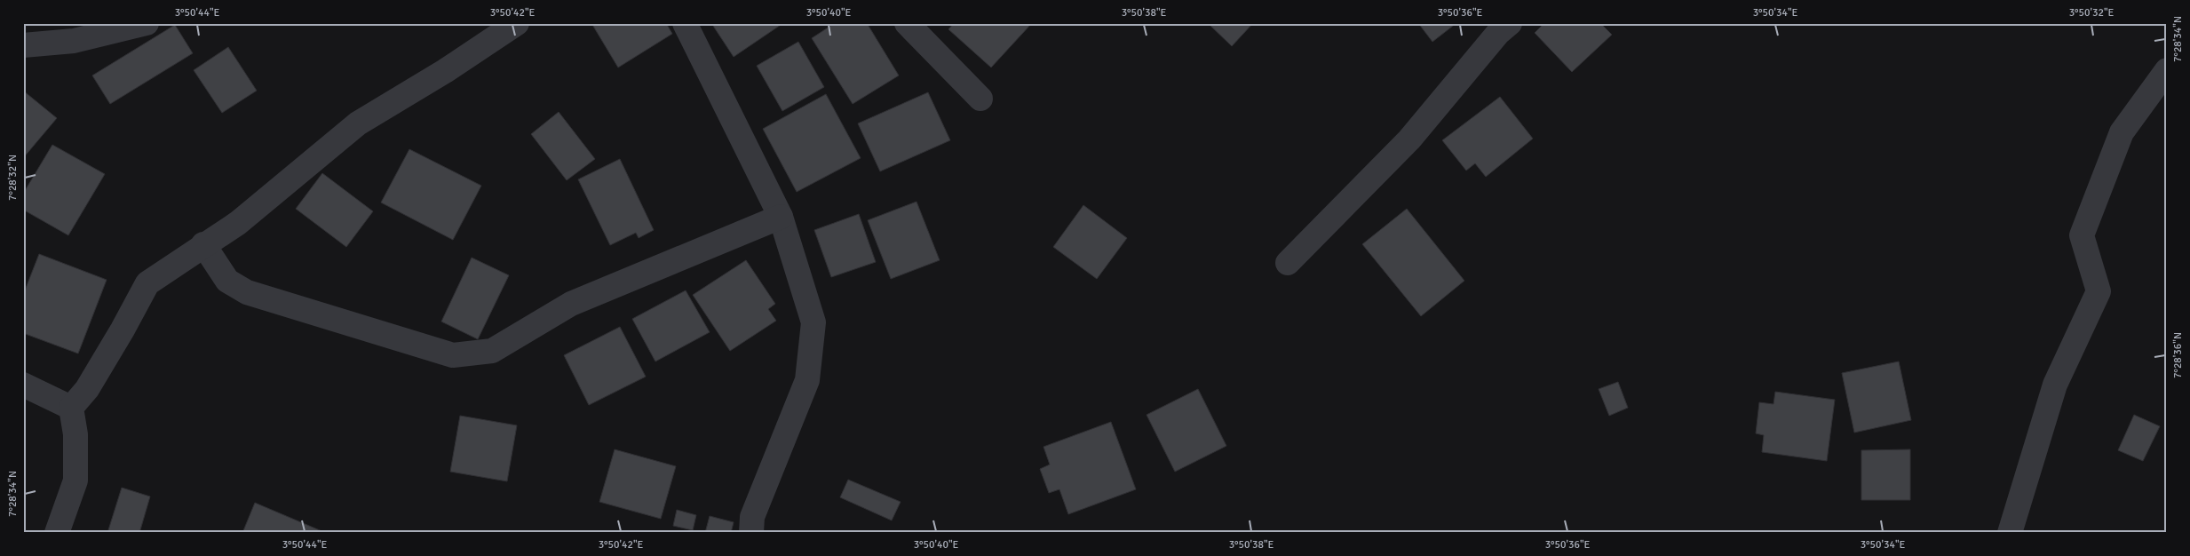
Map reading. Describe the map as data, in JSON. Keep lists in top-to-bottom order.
{
  "coordinates": [
    "3°50'44\"E",
    "3°50'42\"E",
    "3°50'40\"E",
    "3°50'38\"E",
    "3°50'36\"E",
    "3°50'34\"E",
    "3°50'32\"E",
    "7°28'34\"N",
    "7°28'32\"N",
    "7°28'36\"N"
  ]
}
